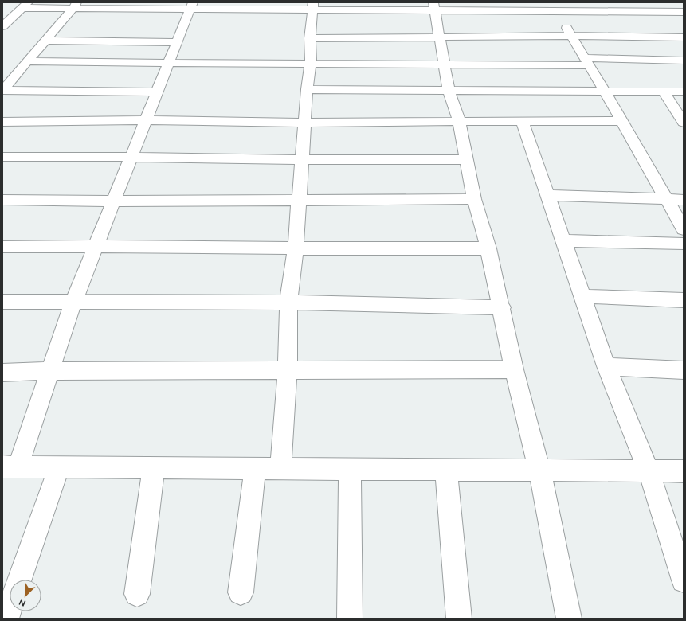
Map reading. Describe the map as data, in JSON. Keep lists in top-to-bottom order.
{
  "north": "bottom left"
}
